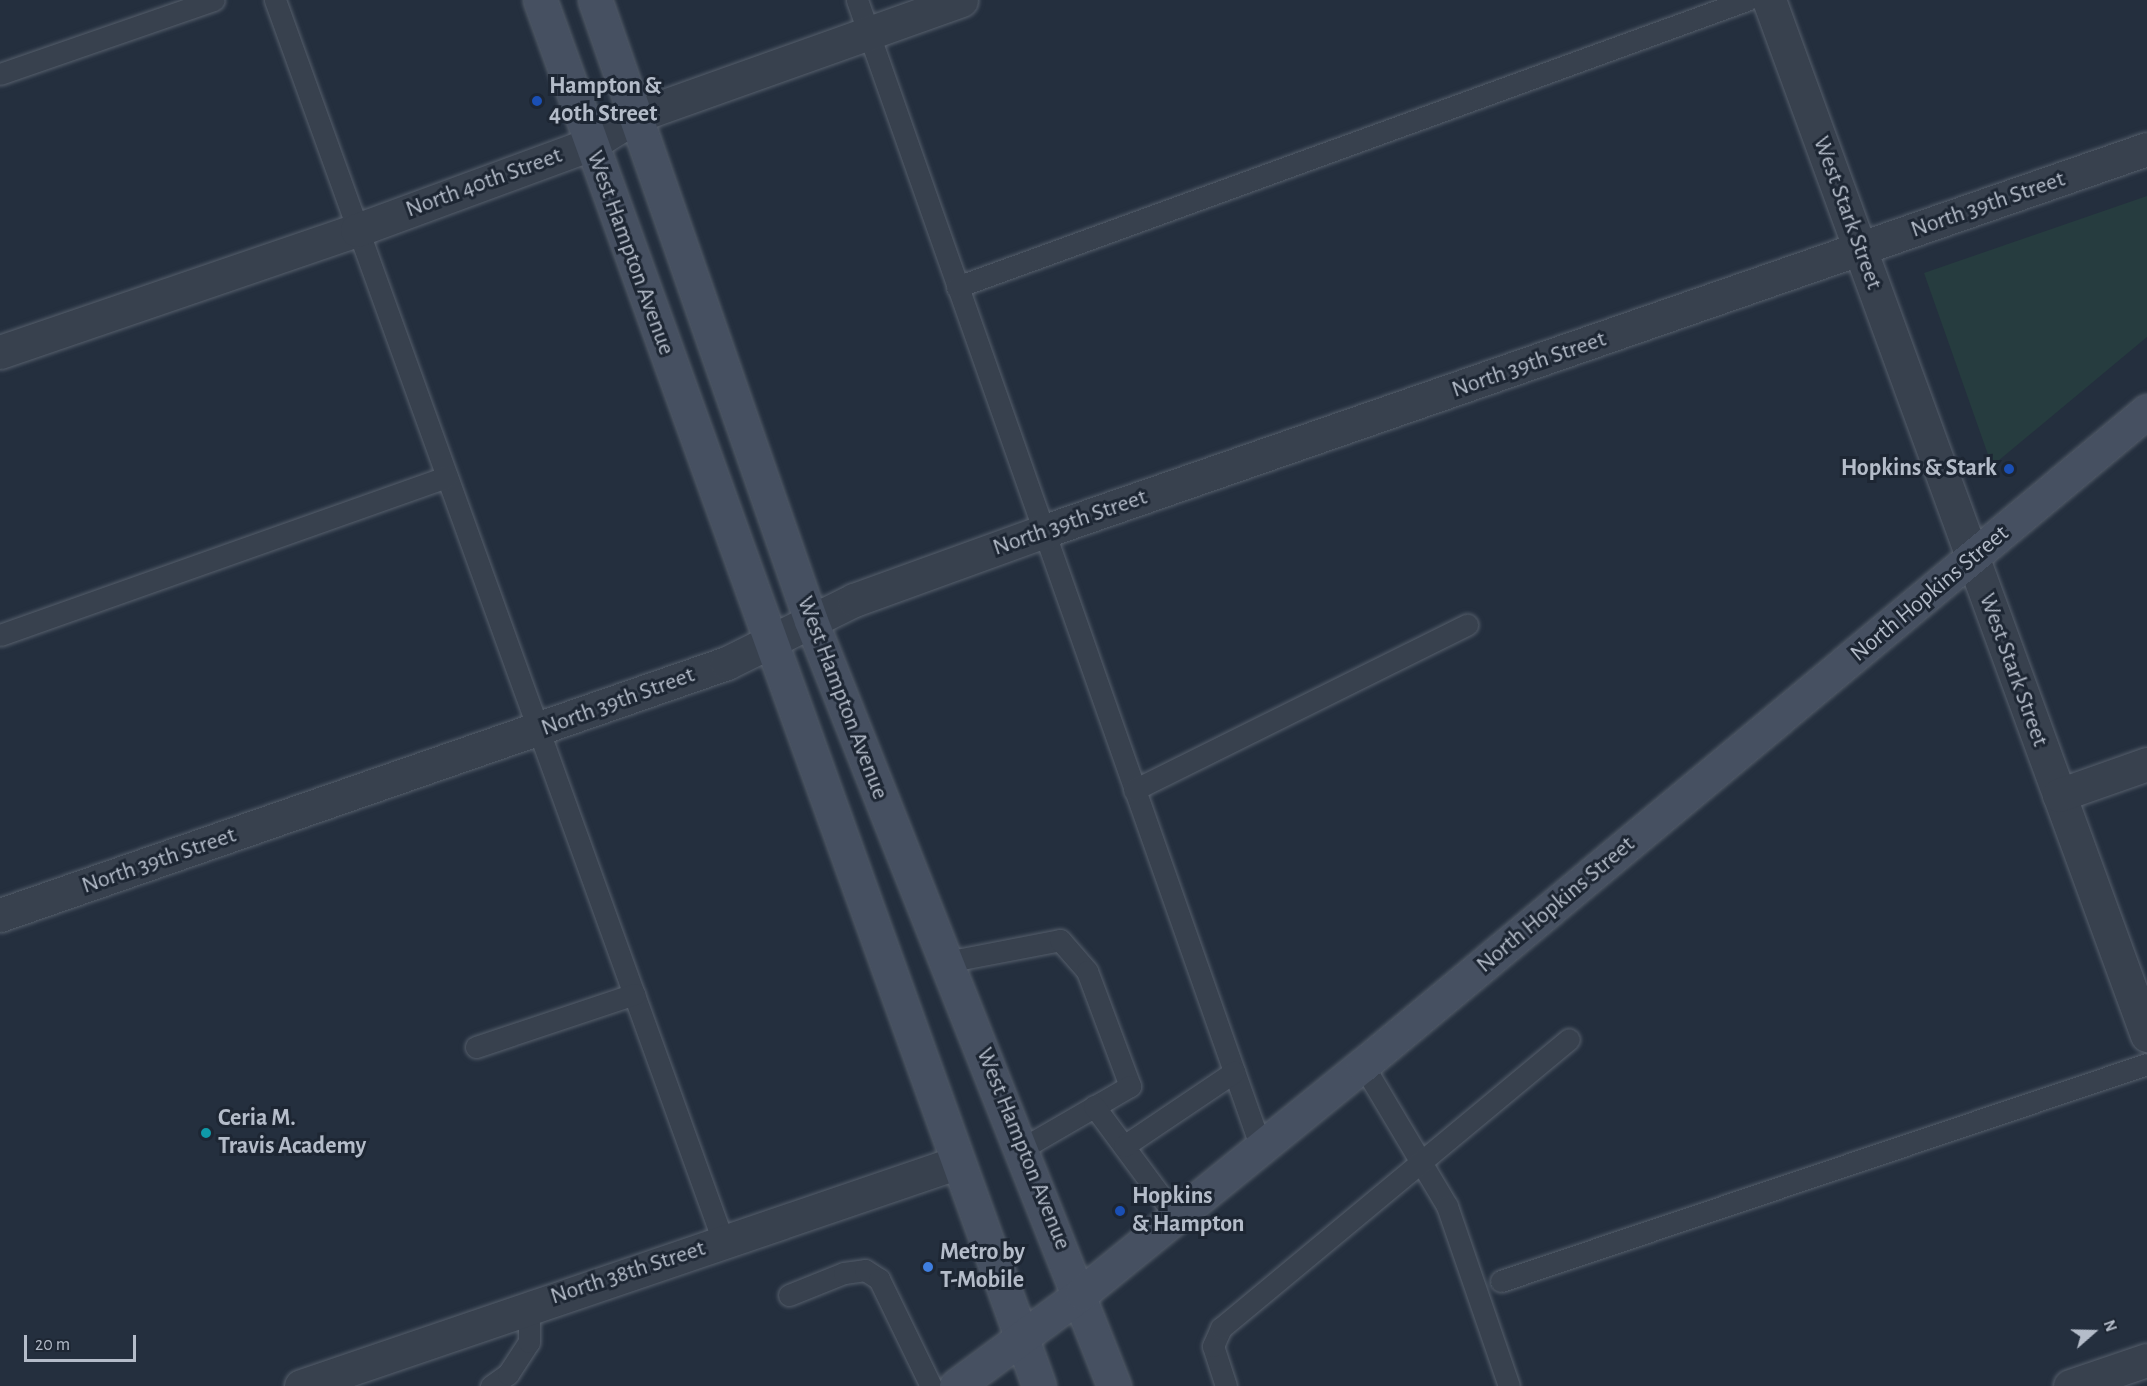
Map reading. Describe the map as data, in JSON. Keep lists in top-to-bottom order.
{
  "streets": {
    "main road": ["West Hampton Avenue", "North Hopkins Street"],
    "street": [
      "North 40th Street",
      "North 39th Street",
      "West Stark Street",
      "North 38th Street"
    ]
  },
  "crossings": [
    ["North 40th Street", "West Hampton Avenue"],
    ["North 39th Street", "West Stark Street"],
    ["North 39th Street", "West Hampton Avenue"],
    ["West Stark Street", "North Hopkins Street"],
    ["West Hampton Avenue", "North Hopkins Street"],
    ["West Hampton Avenue", "North 38th Street"]
  ],
  "places": [
    "Hampton & 40th Street",
    "Hopkins & Stark",
    "Ceria M. Travis Academy",
    "Hopkins & Hampton",
    "Metro by T-Mobile"
  ],
  "scale_bar": "20 m",
  "north": "right"
}
